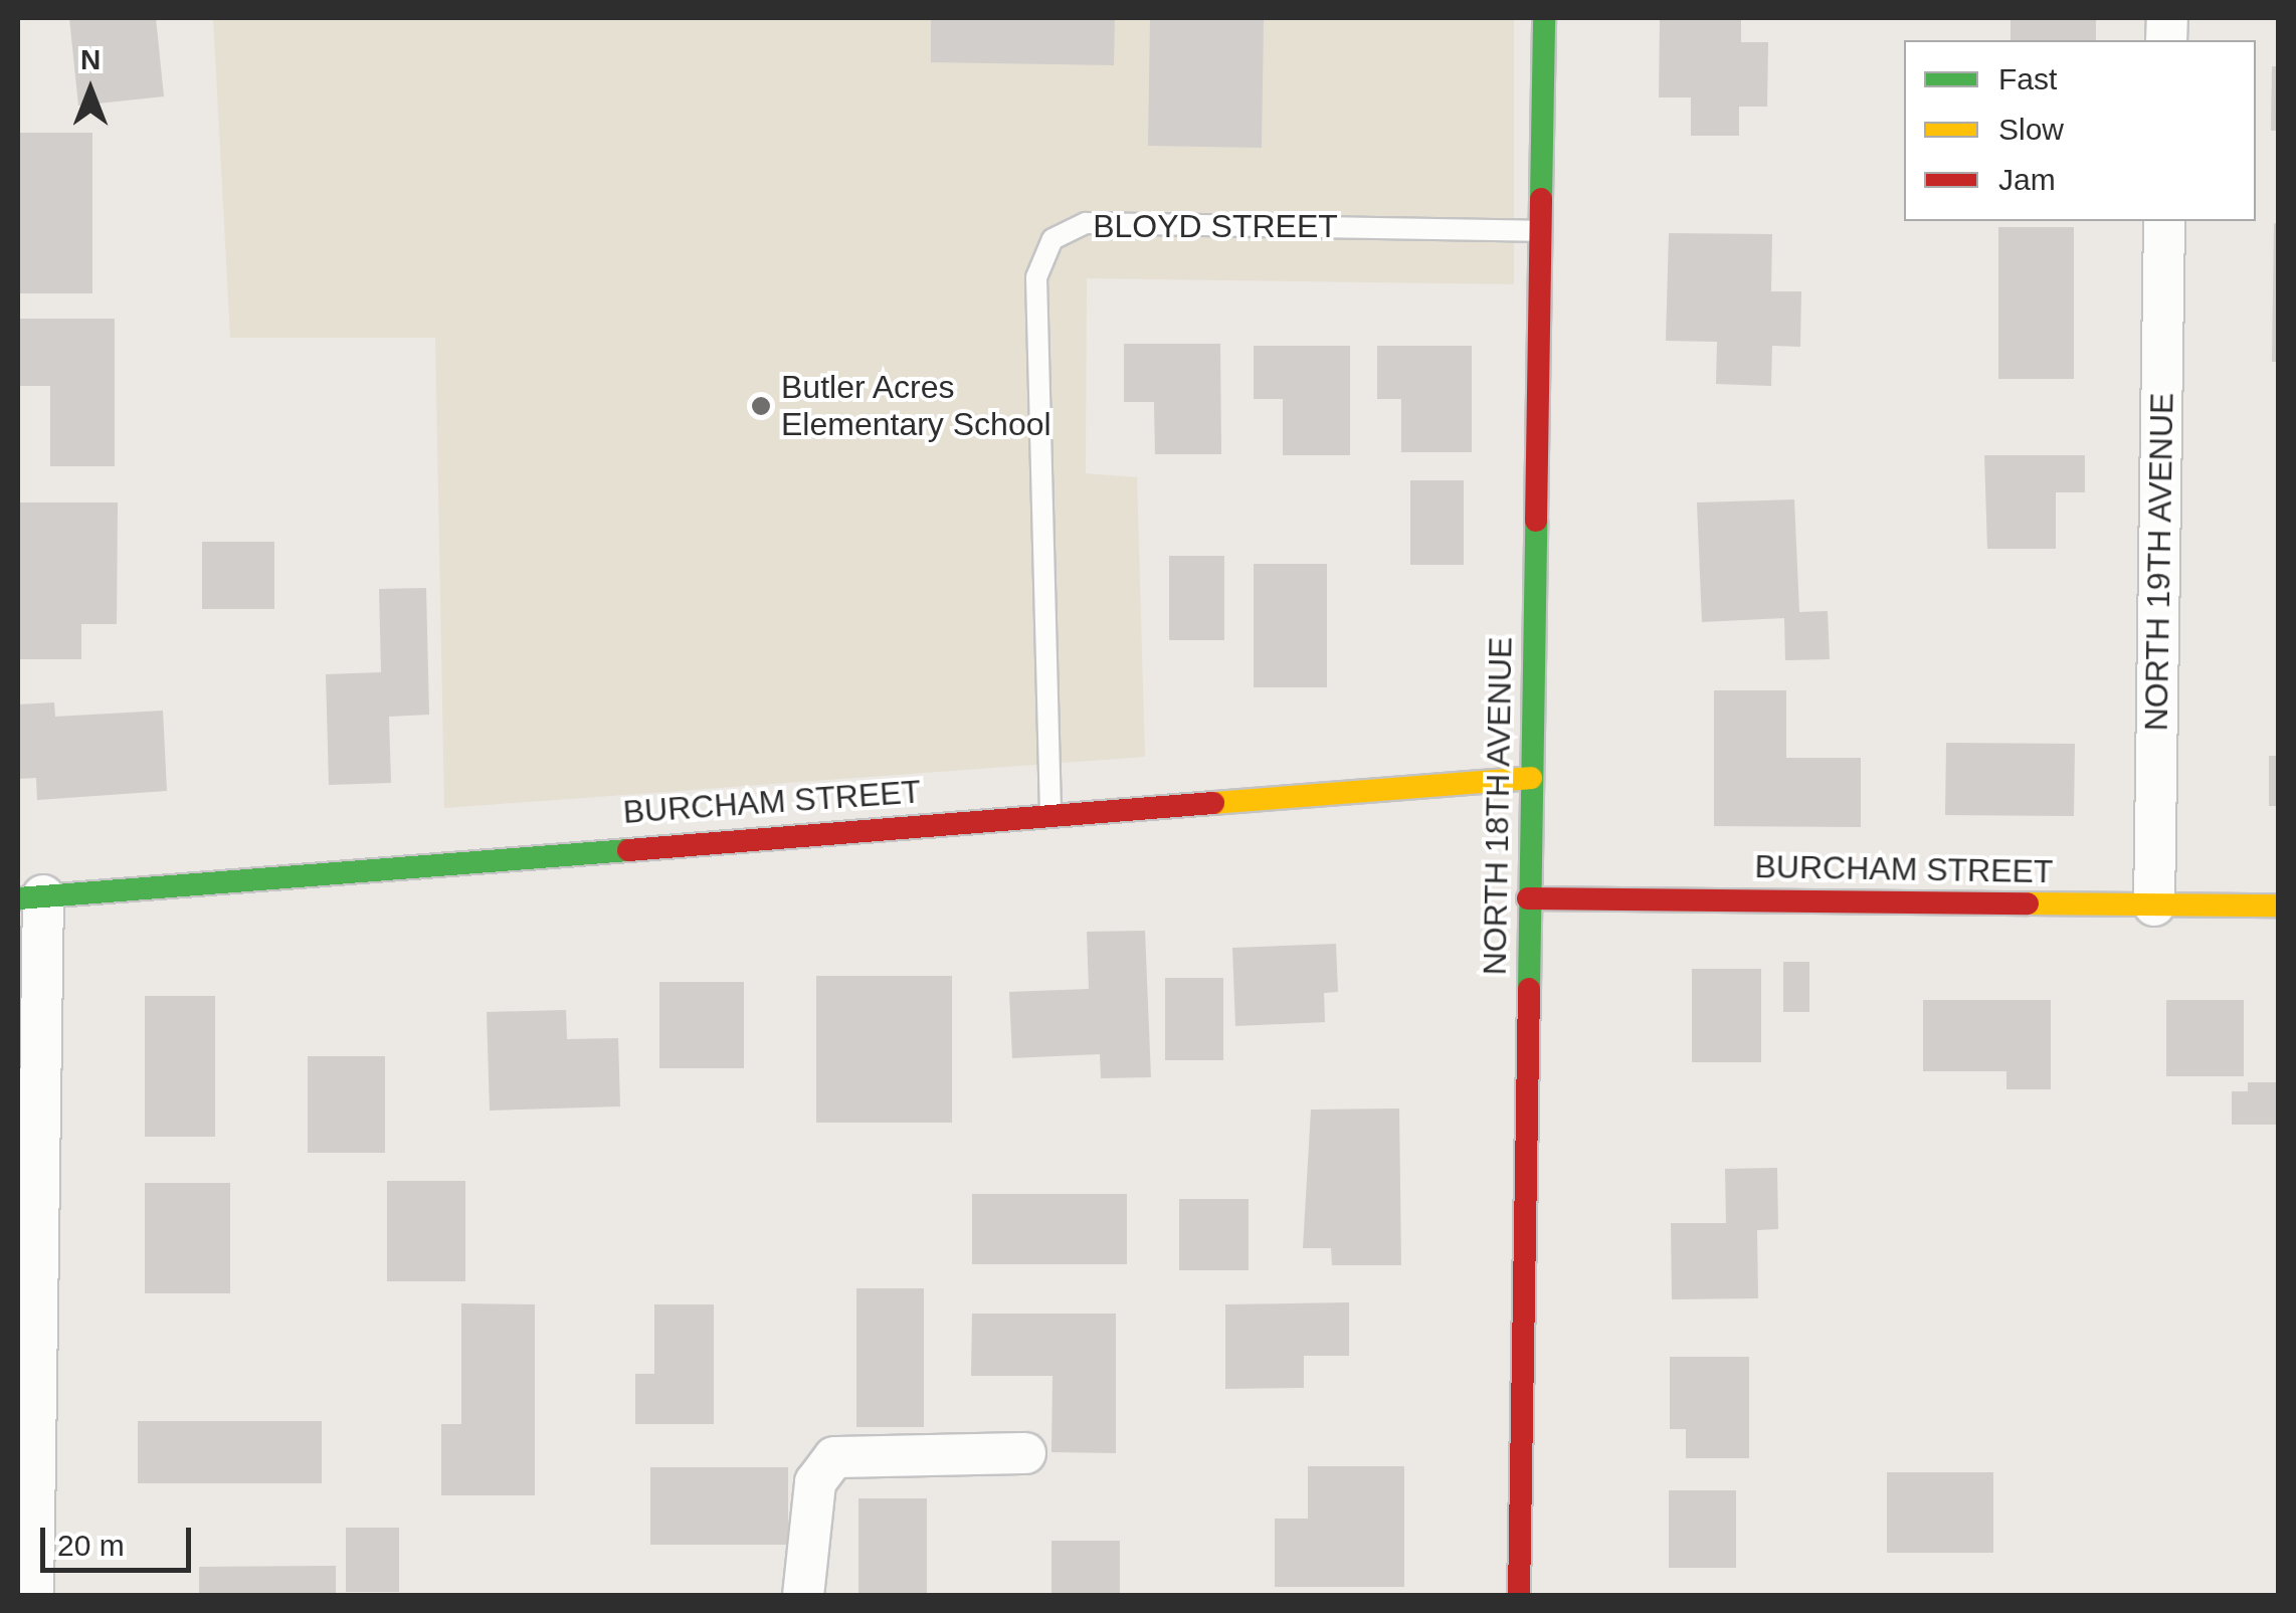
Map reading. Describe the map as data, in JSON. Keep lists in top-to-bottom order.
{
  "streets": {
    "street": ["NORTH 19TH AVENUE", "BURCHAM STREET", "NORTH 18TH AVENUE"],
    "lane": ["BLOYD STREET"]
  },
  "crossings": [
    ["BLOYD STREET", "BURCHAM STREET"],
    ["BLOYD STREET", "NORTH 18TH AVENUE"],
    ["NORTH 19TH AVENUE", "BURCHAM STREET"],
    ["BURCHAM STREET", "NORTH 18TH AVENUE"]
  ],
  "places": ["Butler Acres Elementary School"],
  "legend": ["Fast", "Slow", "Jam"],
  "scale_bar": "20 m",
  "north": "top"
}
